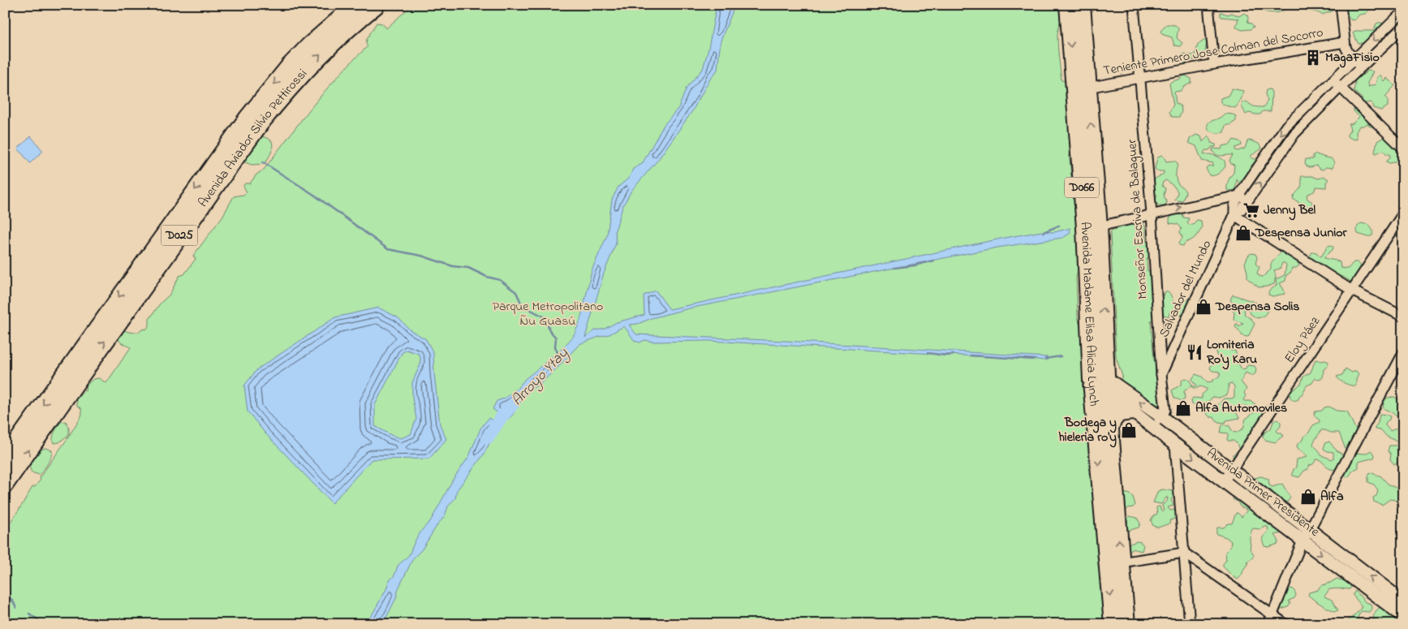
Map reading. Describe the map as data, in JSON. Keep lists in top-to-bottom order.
{
  "streets": {
    "highway": [
      "Avenida Aviador Silvio Pettirossi",
      "D066",
      "D025",
      "Avenida Madame Elisa Alicia Lynch"
    ],
    "main road": ["Avenida Primer Presidente"],
    "street": [
      "Teniente Primero Jose Colman del Socorro",
      "Monseñor Escriva de Balaguer",
      "Salvador del Mundo",
      "Eloy Páez"
    ]
  },
  "crossings": [
    ["Teniente Primero Jose Colman del Socorro", "Monseñor Escriva de Balaguer"],
    ["Teniente Primero Jose Colman del Socorro", "Avenida Madame Elisa Alicia Lynch"],
    ["Monseñor Escriva de Balaguer", "Salvador del Mundo"],
    ["Monseñor Escriva de Balaguer", "Avenida Primer Presidente"],
    ["Avenida Madame Elisa Alicia Lynch", "Avenida Primer Presidente"],
    ["Eloy Páez", "Avenida Primer Presidente"]
  ],
  "water": ["Arroyo Ytay"],
  "parks": ["Parque Metropolitano Ñu Guasú"],
  "places": {
    "building": ["MagaFisio"],
    "supermarket": ["Jenny Bel"],
    "shop": [
      "Despensa Junior",
      "Despensa Solis",
      "Alfa Automoviles",
      "Bodega y hieleria ro'y",
      "Alfa"
    ],
    "restaurant": ["Lomiteria Ro'y Karu"]
  }
}
